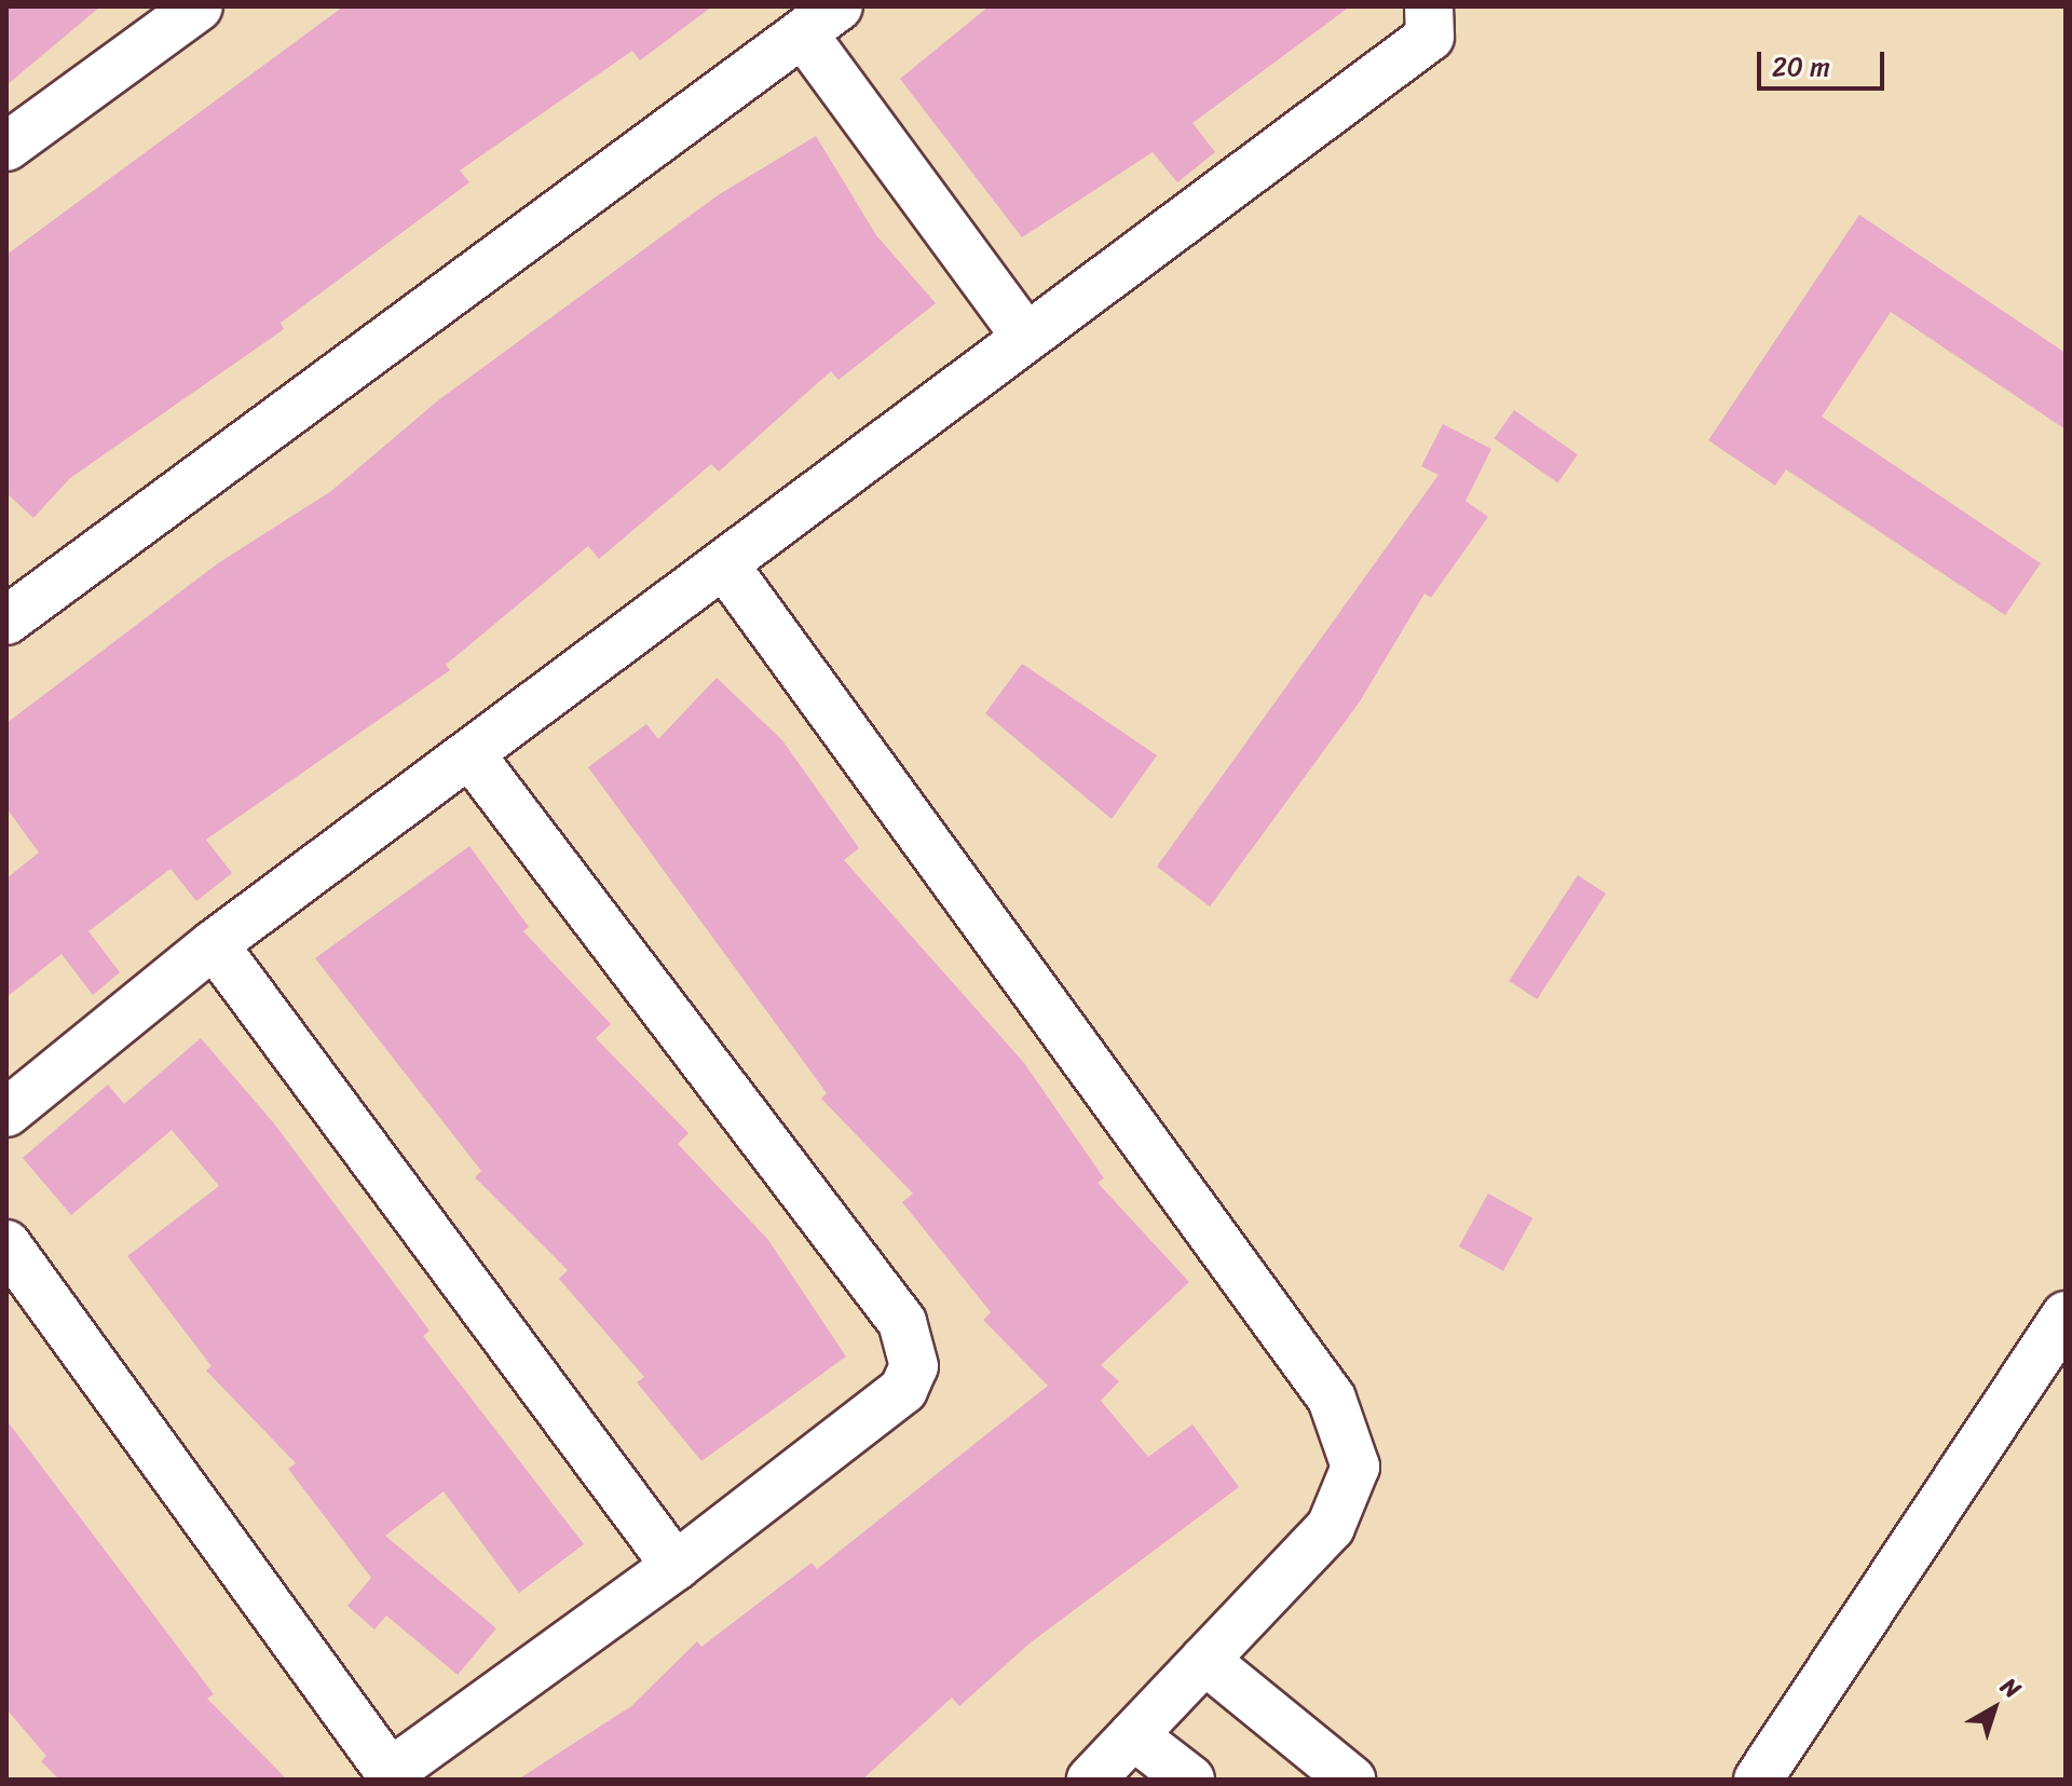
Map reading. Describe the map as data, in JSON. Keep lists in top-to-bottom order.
{
  "scale_bar": "20 m",
  "north": "top right"
}
